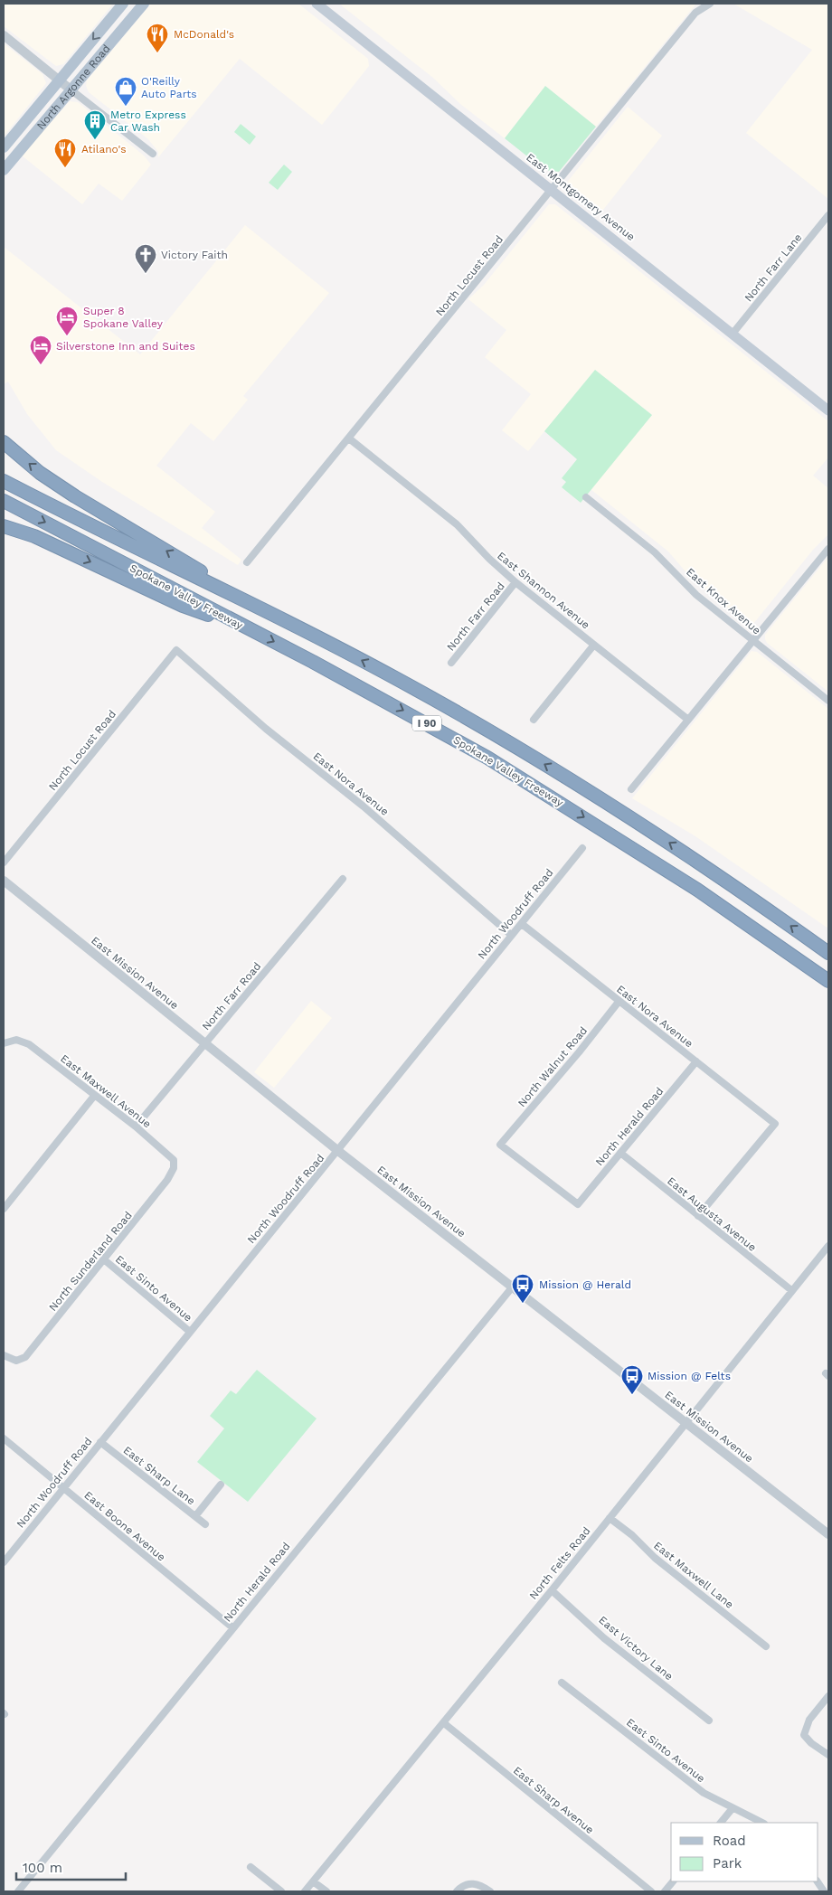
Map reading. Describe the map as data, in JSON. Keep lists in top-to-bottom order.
{
  "streets": {
    "highway": ["Spokane Valley Freeway", "I 90"],
    "main road": ["North Argonne Road", "East Montgomery Avenue"],
    "street": [
      "North Farr Lane",
      "North Locust Road",
      "East Shannon Avenue",
      "East Knox Avenue",
      "North Farr Road",
      "East Nora Avenue",
      "North Woodruff Road",
      "East Mission Avenue",
      "North Walnut Road",
      "East Maxwell Avenue",
      "North Herald Road",
      "East Augusta Avenue",
      "North Sunderland Road",
      "East Sinto Avenue",
      "East Sharp Lane",
      "East Boone Avenue",
      "North Felts Road",
      "East Maxwell Lane",
      "East Victory Lane",
      "East Sharp Avenue"
    ]
  },
  "crossings": [
    ["East Montgomery Avenue", "North Farr Lane"],
    ["East Montgomery Avenue", "North Locust Road"],
    ["North Locust Road", "East Shannon Avenue"],
    ["North Locust Road", "East Nora Avenue"],
    ["East Shannon Avenue", "North Farr Road"],
    ["North Farr Road", "East Mission Avenue"],
    ["North Farr Road", "East Maxwell Avenue"],
    ["East Nora Avenue", "North Woodruff Road"],
    ["East Nora Avenue", "North Walnut Road"],
    ["East Nora Avenue", "North Herald Road"],
    ["East Nora Avenue", "East Augusta Avenue"],
    ["North Woodruff Road", "East Mission Avenue"],
    ["North Woodruff Road", "East Sinto Avenue"],
    ["North Woodruff Road", "East Sharp Lane"],
    ["North Woodruff Road", "East Boone Avenue"],
    ["East Mission Avenue", "North Herald Road"],
    ["East Mission Avenue", "North Felts Road"],
    ["North Walnut Road", "North Herald Road"],
    ["East Maxwell Avenue", "North Sunderland Road"],
    ["North Herald Road", "East Augusta Avenue"],
    ["North Herald Road", "East Boone Avenue"],
    ["East Augusta Avenue", "North Felts Road"],
    ["North Sunderland Road", "East Sinto Avenue"],
    ["North Felts Road", "East Maxwell Lane"],
    ["North Felts Road", "East Victory Lane"],
    ["North Felts Road", "East Sharp Avenue"]
  ],
  "places": {
    "restaurant": ["McDonald's", "Atilano's"],
    "shop": ["O'Reilly Auto Parts"],
    "building": ["Metro Express Car Wash"],
    "church": ["Victory Faith"],
    "hotel": ["Super 8 Spokane Valley", "Silverstone Inn and Suites"],
    "bus stop": ["Mission @ Herald", "Mission @ Felts"]
  },
  "legend": ["Road", "Park"],
  "scale_bar": "100 m"
}
